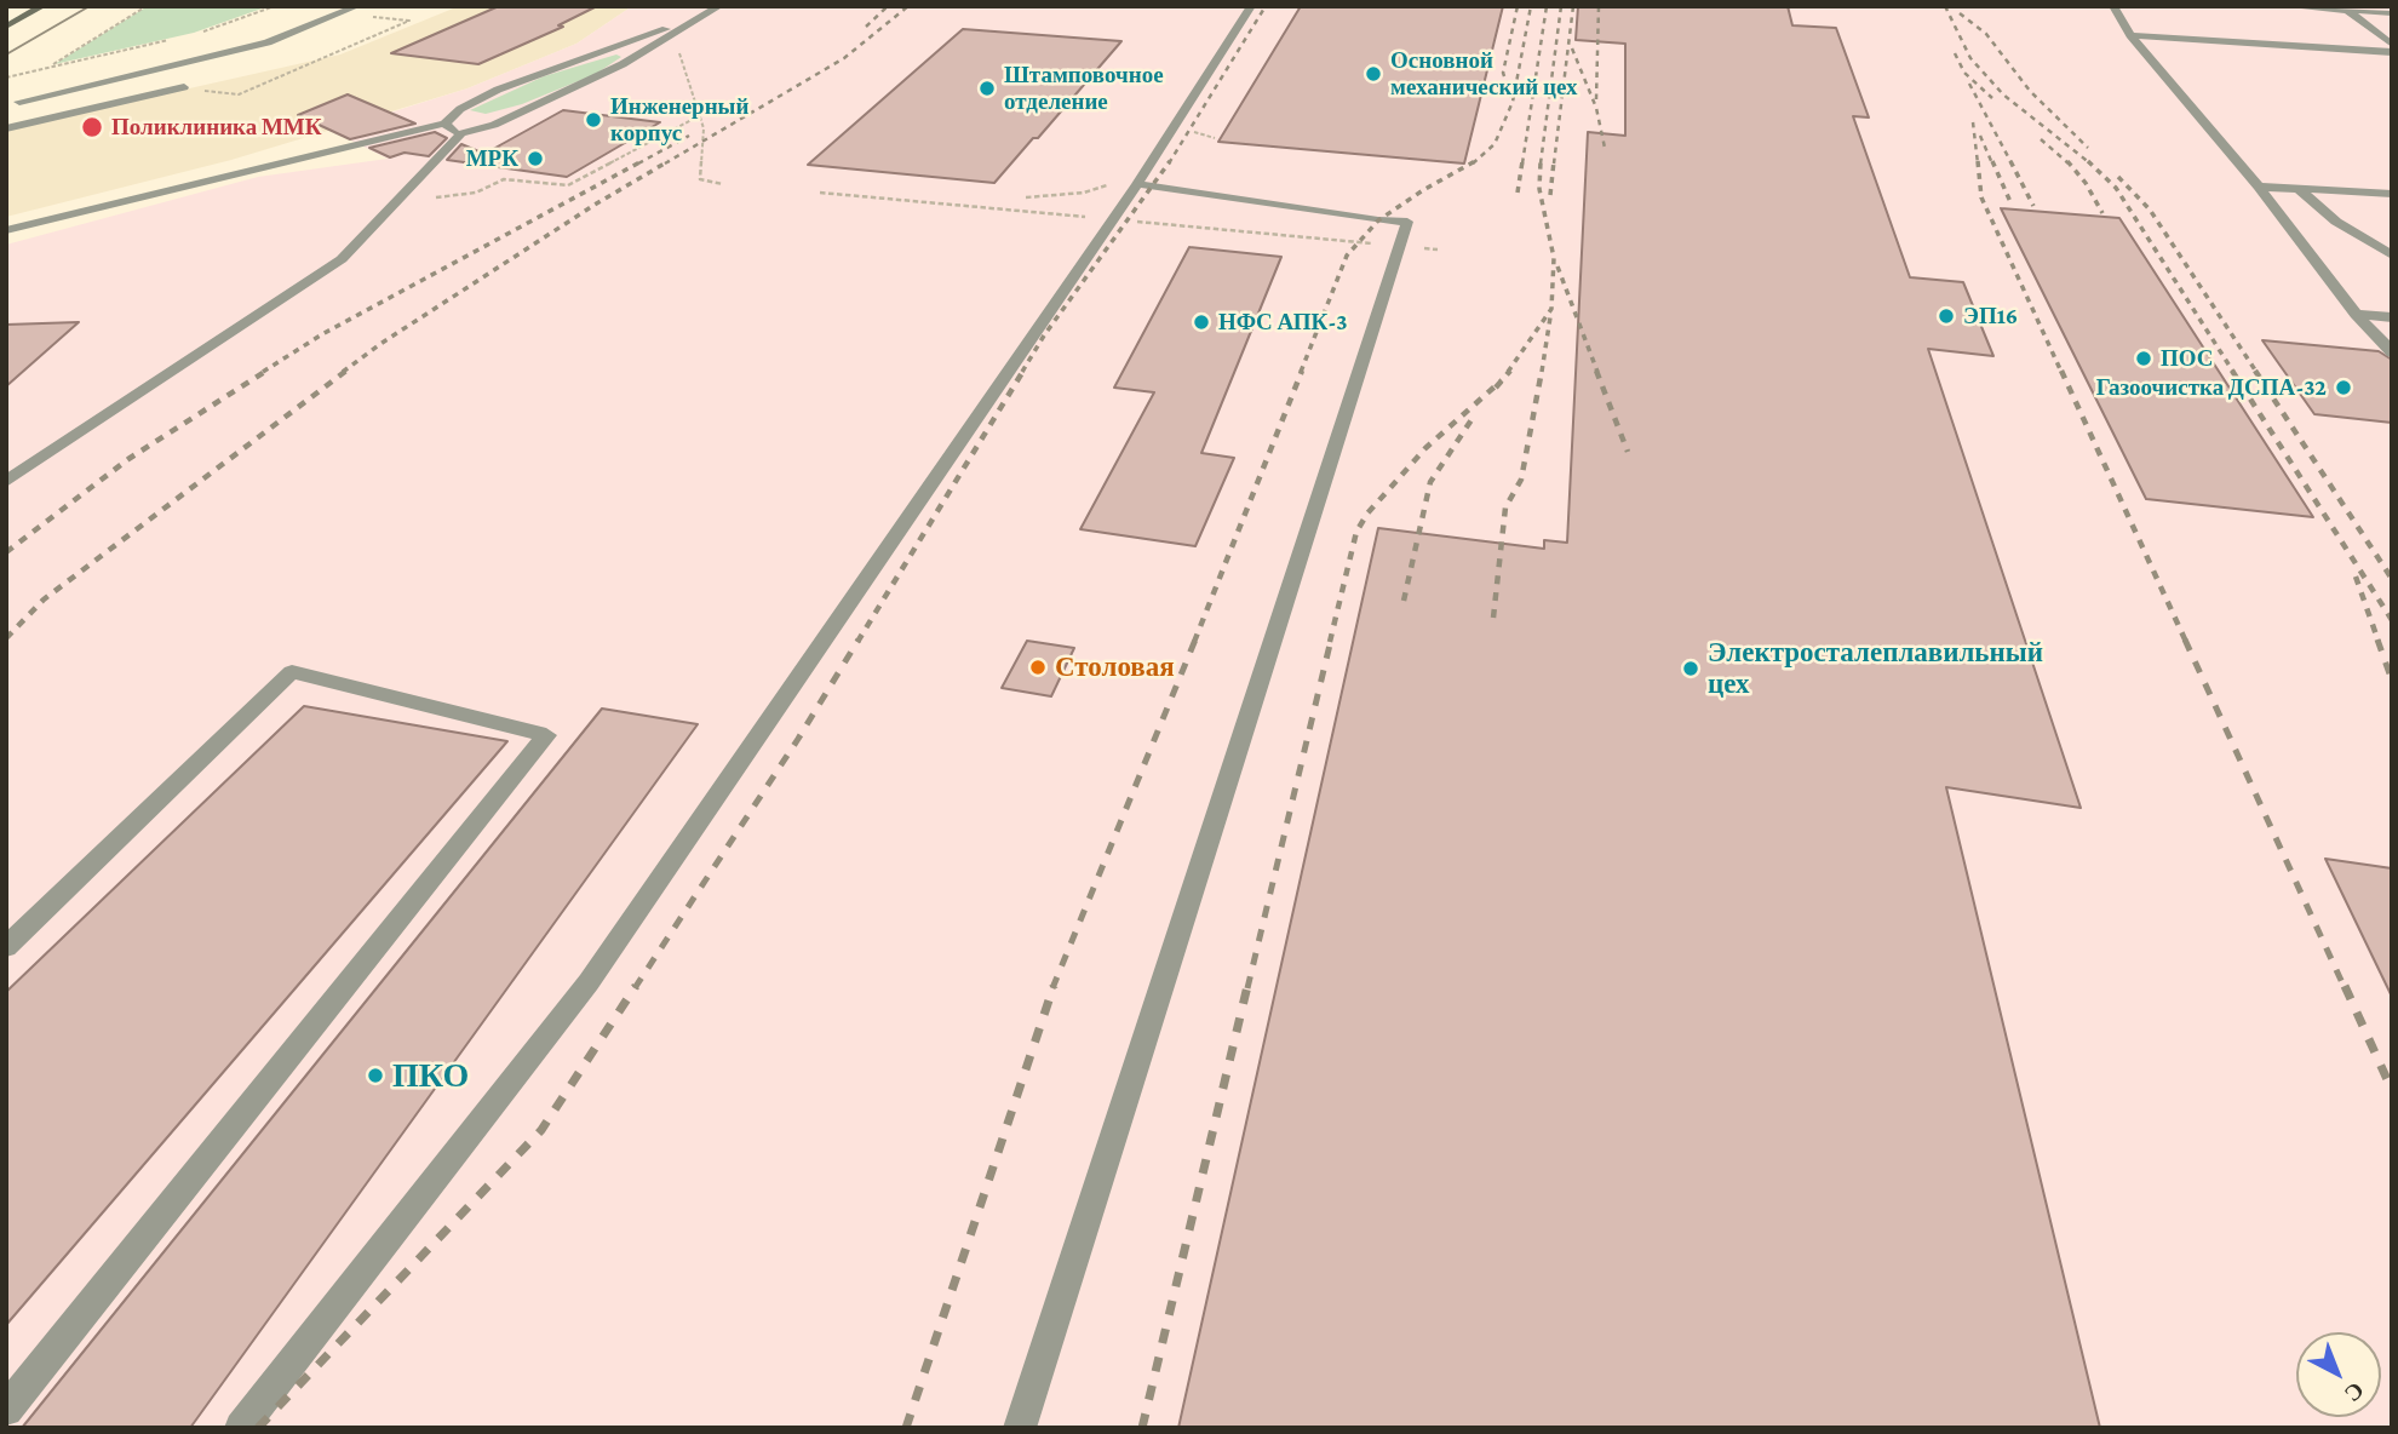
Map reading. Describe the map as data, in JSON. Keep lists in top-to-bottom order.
{
  "places": [
    "Основной механический цех",
    "Штамповочное отделение",
    "Инженерный корпус",
    "Поликлиника ММК",
    "МРК",
    "ЭП16",
    "НФС АПК-3",
    "ПОС",
    "Газоочистка ДСПА-32",
    "Столовая",
    "Электросталеплавильный цех",
    "ПКО"
  ],
  "north": "bottom right"
}
